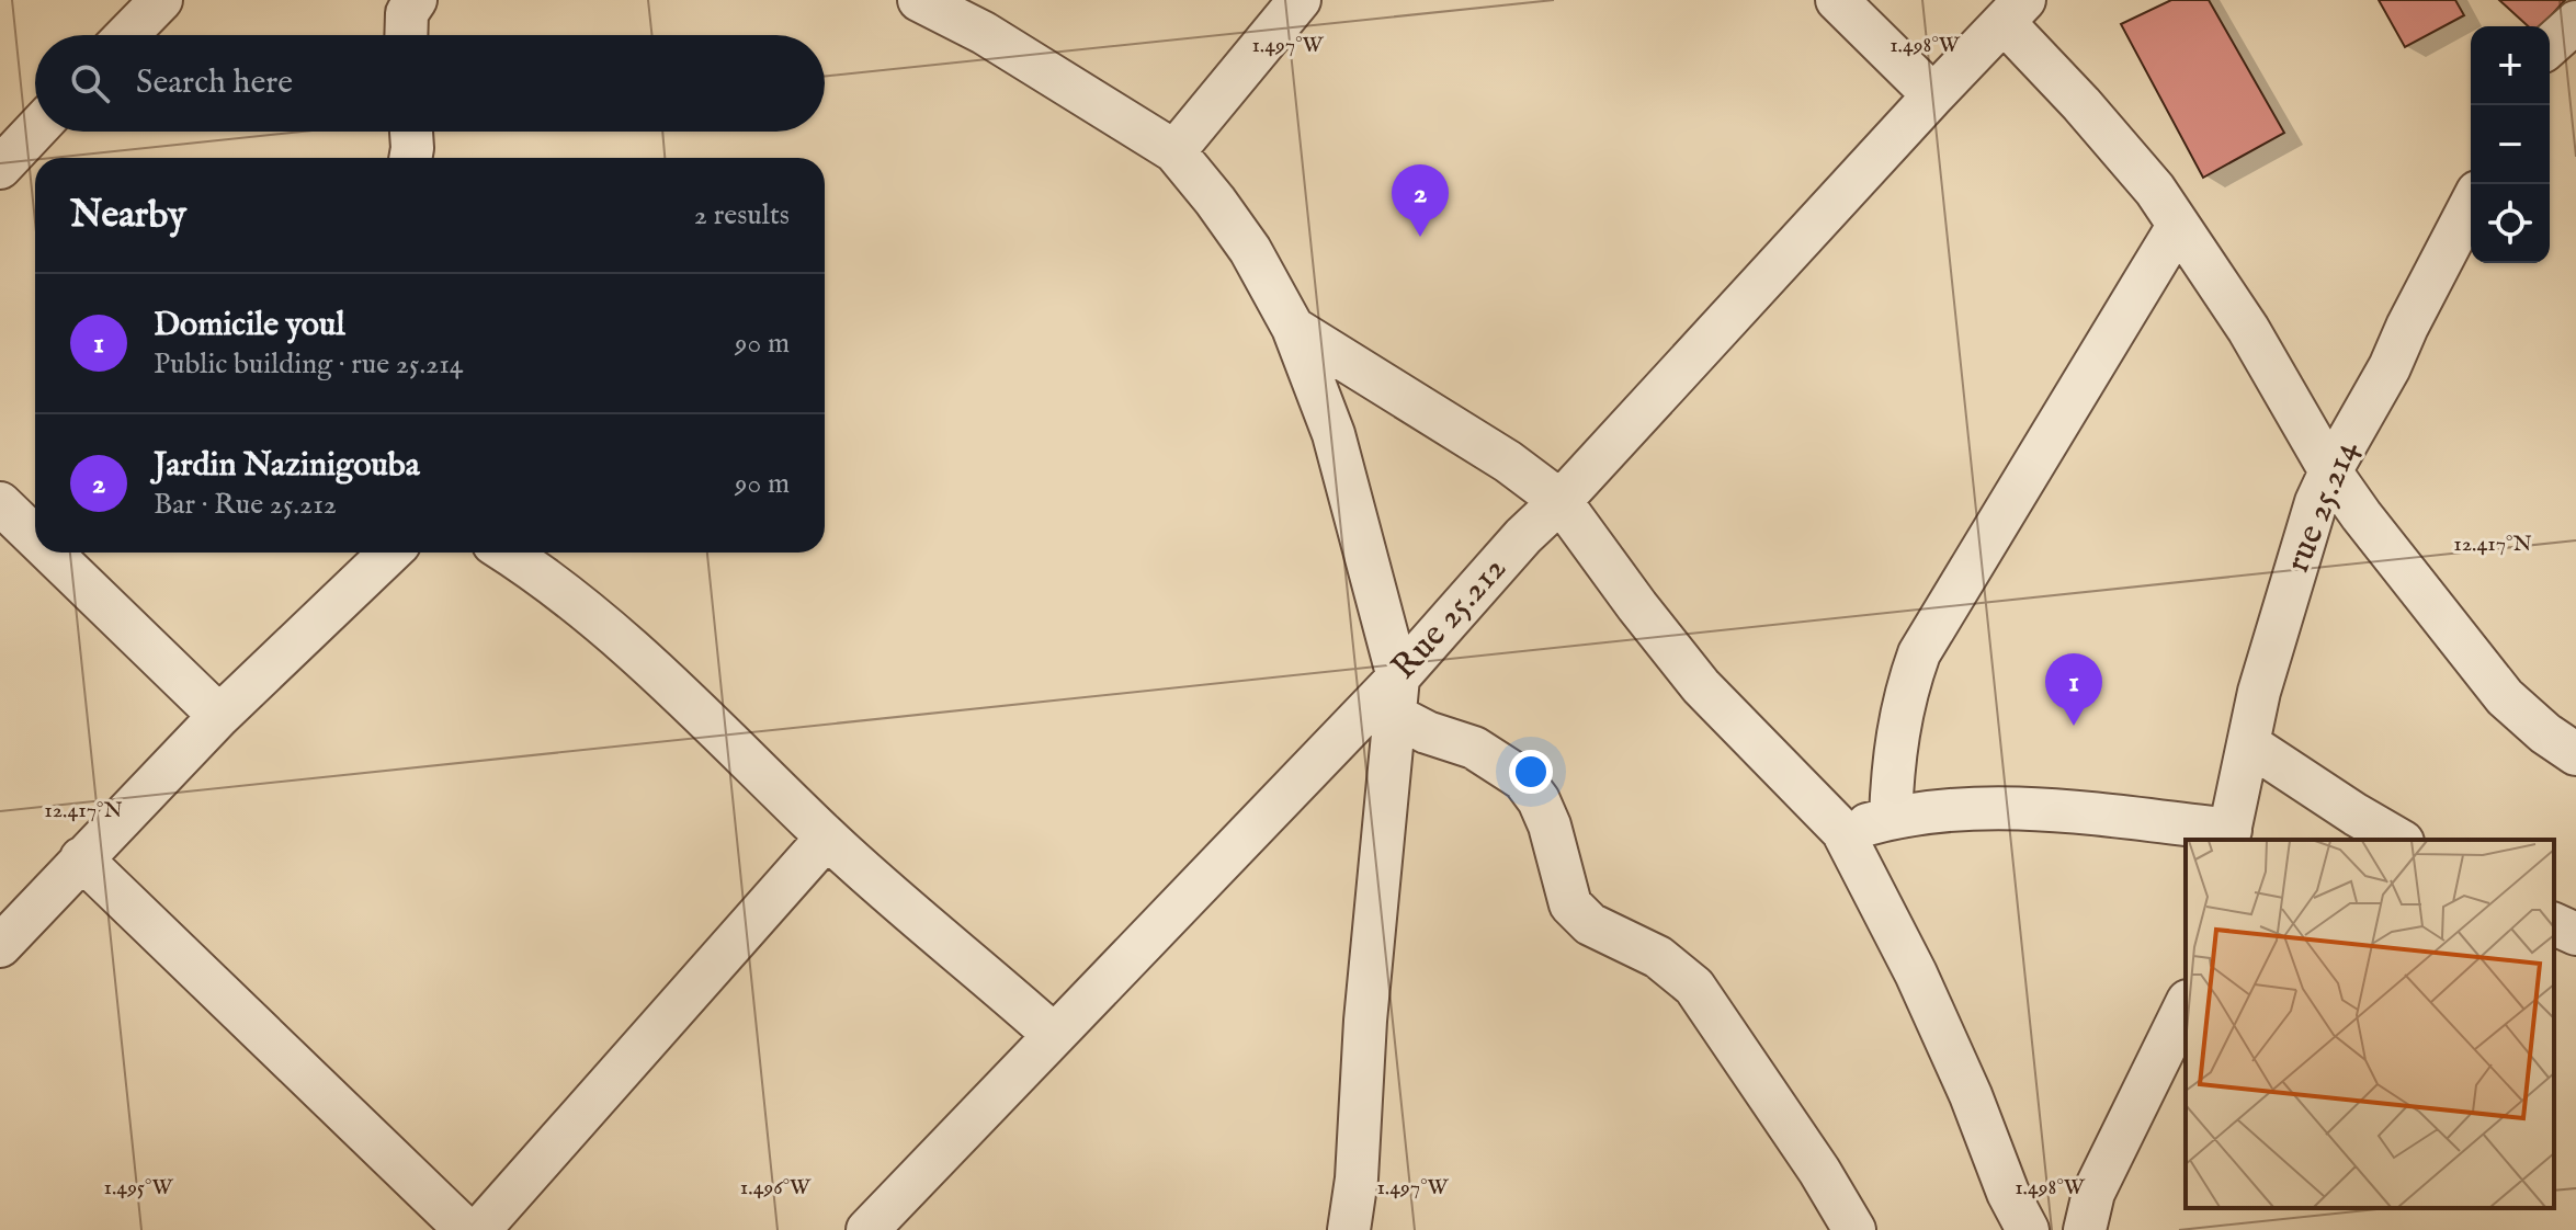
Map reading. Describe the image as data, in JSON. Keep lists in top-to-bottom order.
{
  "streets": {
    "street": ["rue 25.214", "Rue 25.212"]
  },
  "page": {
    "map_buttons": ["+", "−"],
    "search": "Search here",
    "heading": ["Nearby", "2 results"],
    "pins": ["2", "1"],
    "list": [
      {
        "mark": "1",
        "name": "Domicile youl",
        "note": "Public building · rue 25.214",
        "value": "90 m"
      },
      {
        "mark": "2",
        "name": "Jardin Nazinigouba",
        "note": "Bar · Rue 25.212",
        "value": "90 m"
      }
    ]
  },
  "coordinates": [
    "1.497°W",
    "1.498°W",
    "12.417°N",
    "1.495°W",
    "1.496°W"
  ]
}
